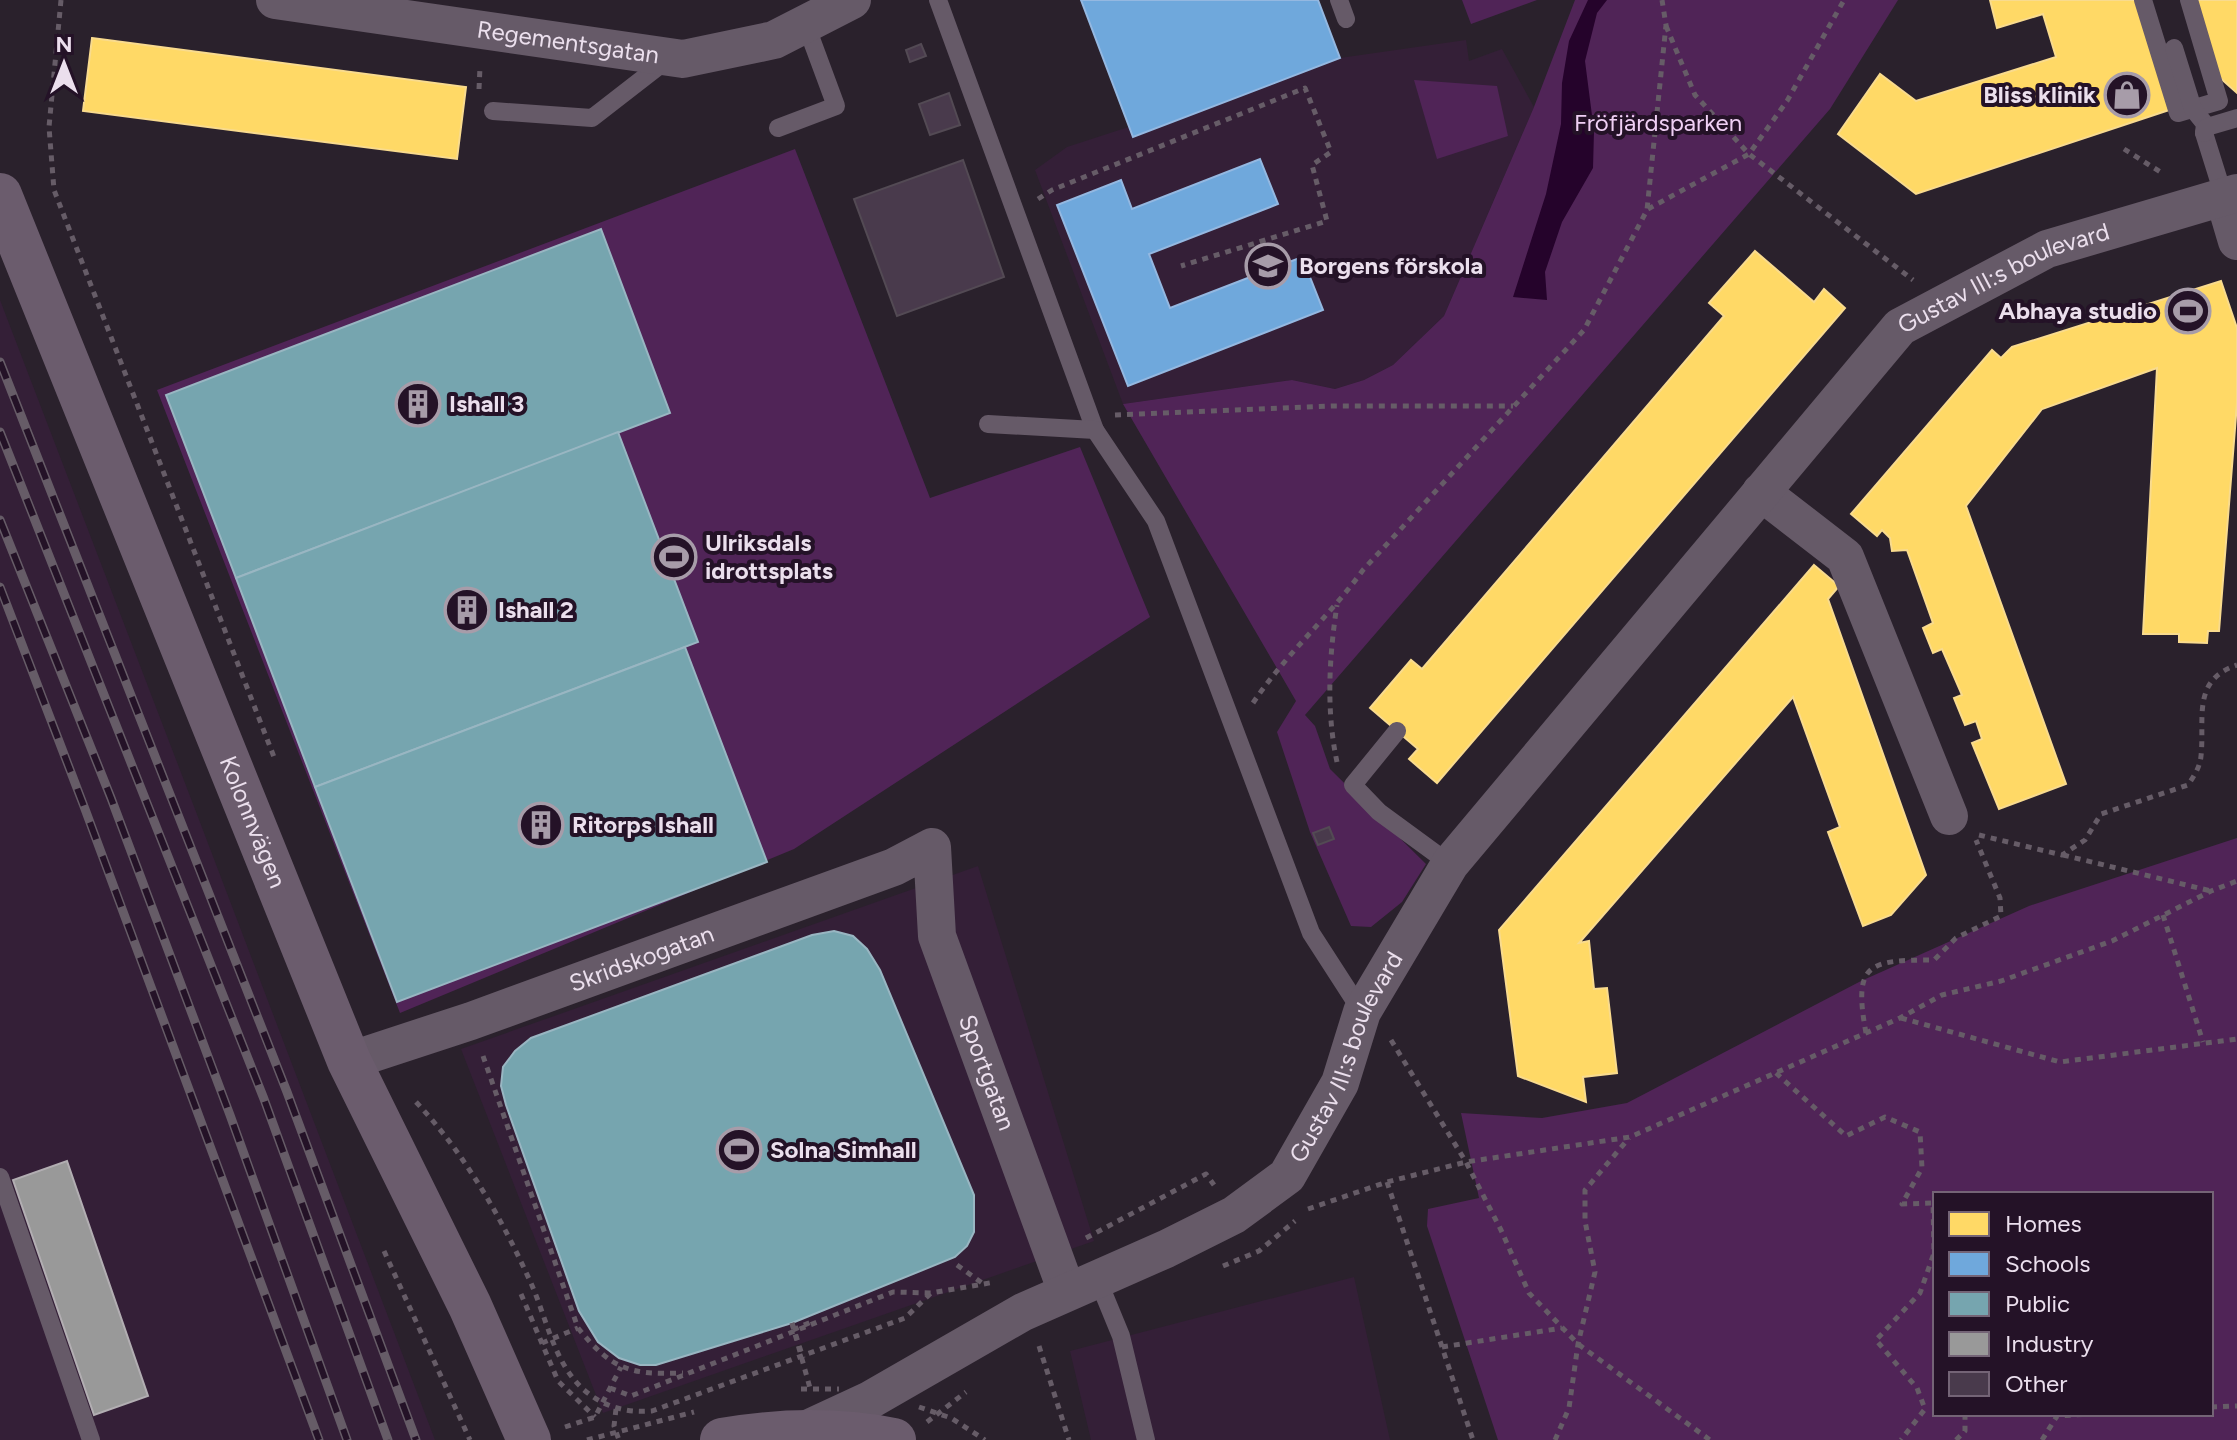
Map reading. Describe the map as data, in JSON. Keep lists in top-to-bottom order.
{
  "streets": {
    "street": [
      "Regementsgatan",
      "Gustav III:s boulevard",
      "Kolonnvägen",
      "Skridskogatan",
      "Sportgatan"
    ]
  },
  "crossings": [
    ["Gustav III:s boulevard", "Sportgatan"],
    ["Kolonnvägen", "Skridskogatan"],
    ["Skridskogatan", "Sportgatan"]
  ],
  "parks": ["Fröfjärdsparken"],
  "places": {
    "shop": ["Bliss klinik"],
    "school or university": ["Borgens förskola"],
    "sports": ["Abhaya studio", "Ulriksdals idrottsplats", "Solna Simhall"],
    "building": ["Ishall 3", "Ishall 2", "Ritorps Ishall"]
  },
  "legend": [
    "Homes",
    "Schools",
    "Public",
    "Industry",
    "Other"
  ],
  "north": "top"
}
